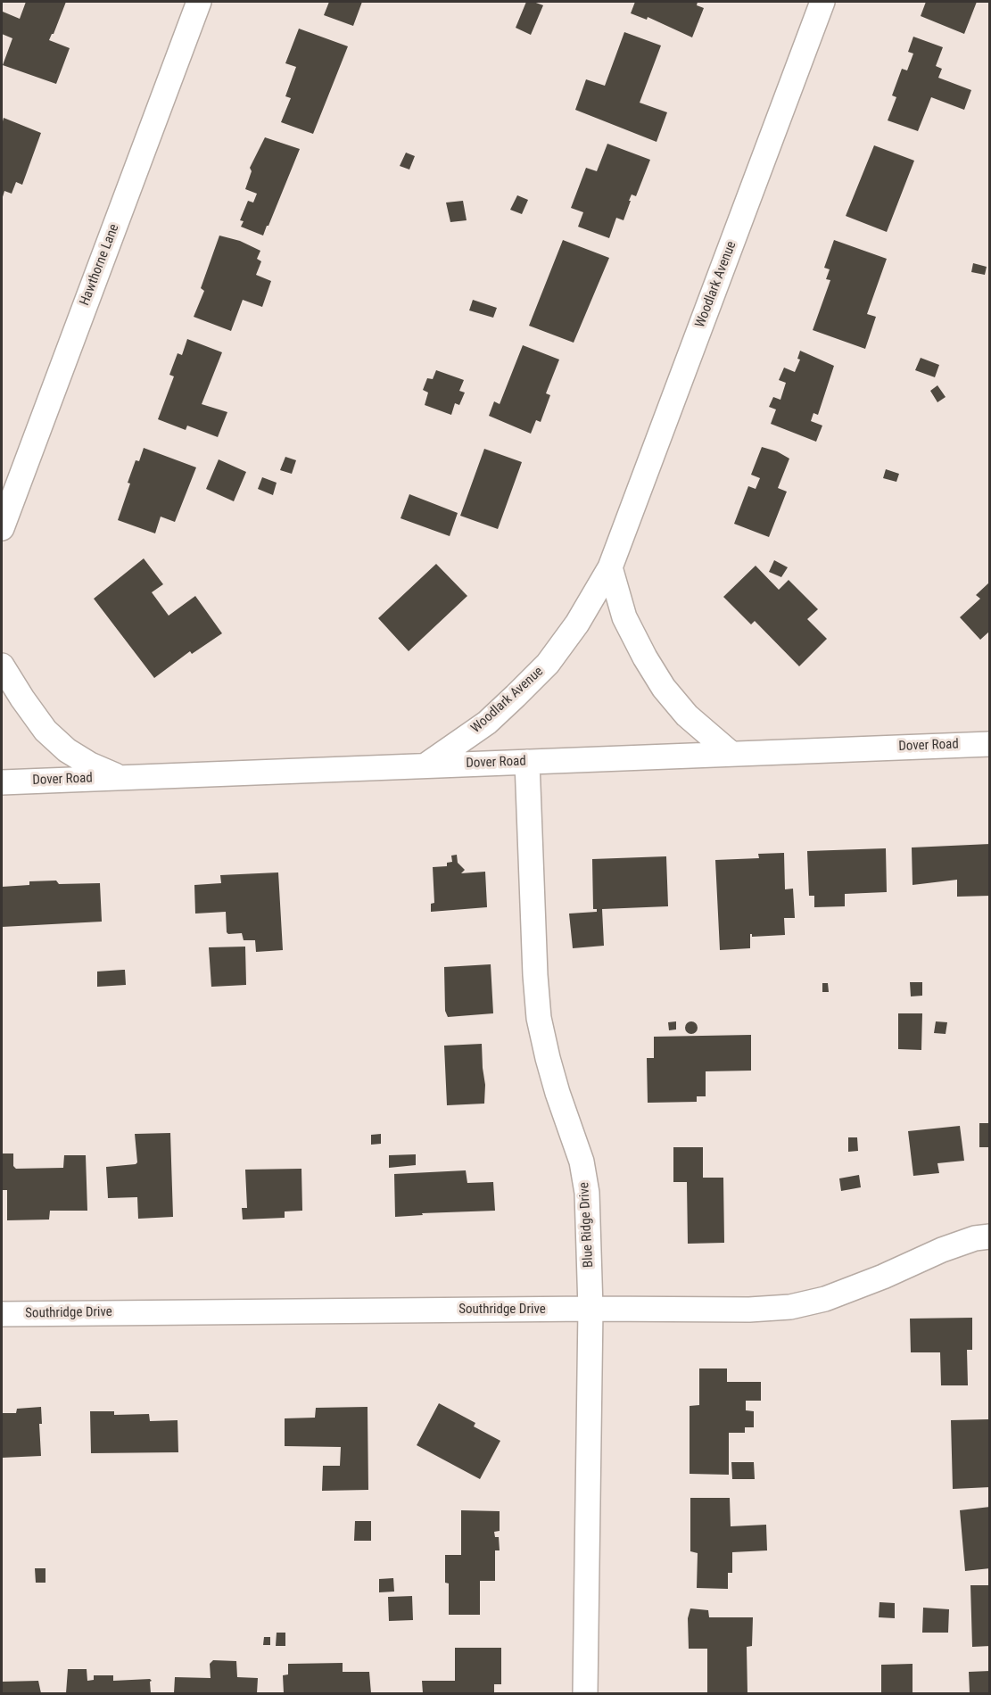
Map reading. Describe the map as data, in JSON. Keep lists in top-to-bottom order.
{
  "streets": {
    "street": [
      "Hawthorne Lane",
      "Woodlark Avenue",
      "Dover Road",
      "Blue Ridge Drive",
      "Southridge Drive"
    ]
  },
  "crossings": [
    ["Woodlark Avenue", "Dover Road"],
    ["Dover Road", "Blue Ridge Drive"],
    ["Blue Ridge Drive", "Southridge Drive"]
  ]
}
